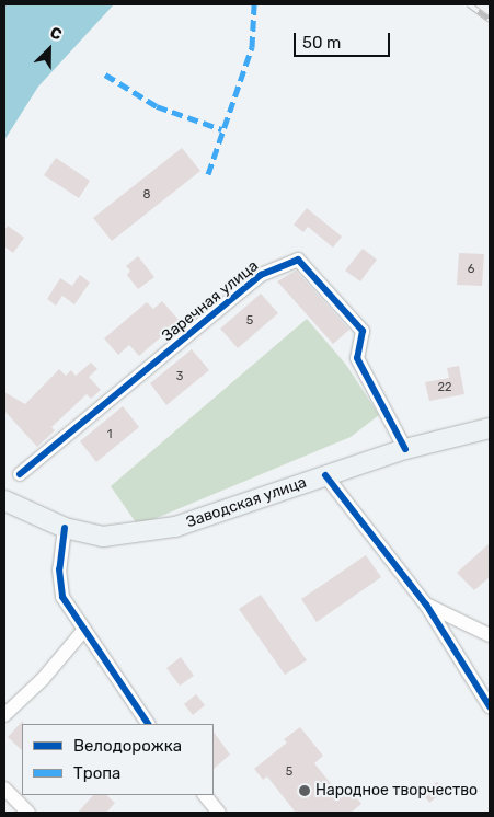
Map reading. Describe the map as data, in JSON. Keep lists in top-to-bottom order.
{
  "streets": {
    "main road": ["Заводская улица"],
    "street": ["Заречная улица"]
  },
  "crossings": [
    ["Заречная улица", "Заводская улица"]
  ],
  "places": ["Народное творчество"],
  "house_numbers": [
    "8",
    "6",
    "5",
    "3",
    "22",
    "1",
    "5"
  ],
  "legend": ["Велодорожка", "Тропа"],
  "scale_bar": "50 m",
  "north": "top right"
}
